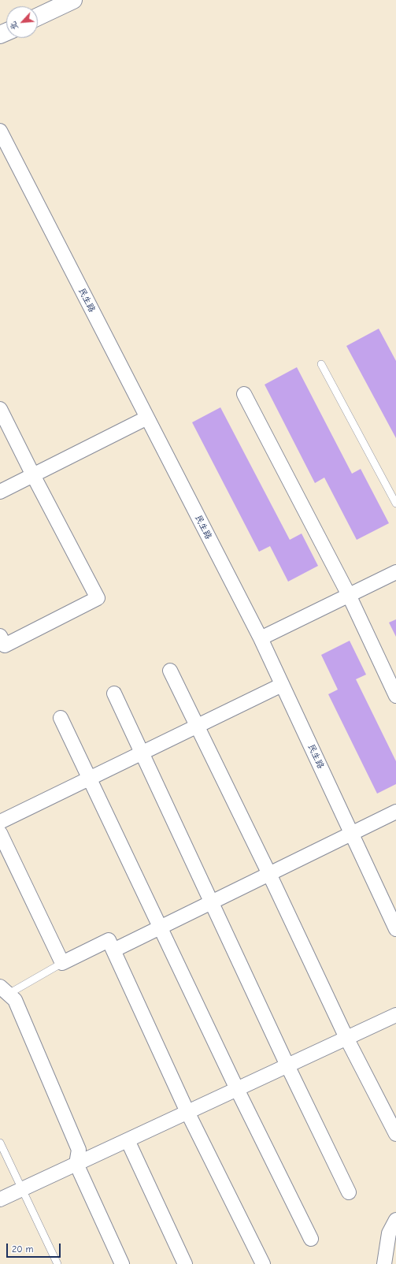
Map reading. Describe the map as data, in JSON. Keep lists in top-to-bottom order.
{
  "streets": {
    "street": ["民生路"]
  },
  "scale_bar": "20 m",
  "north": "bottom left"
}
